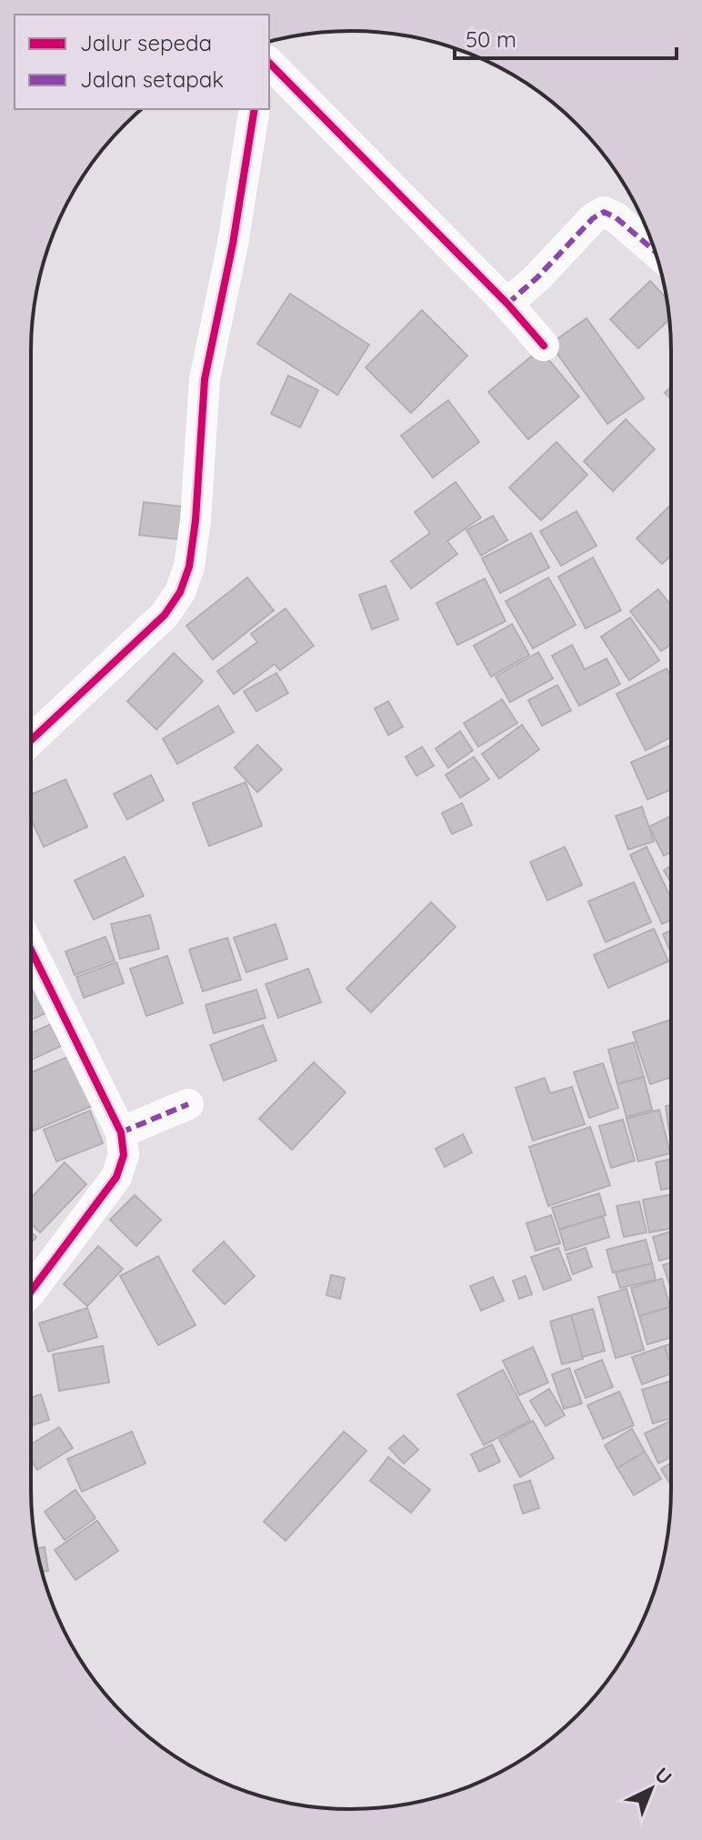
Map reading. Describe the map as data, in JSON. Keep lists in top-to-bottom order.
{
  "legend": ["Jalur sepeda", "Jalan setapak"],
  "scale_bar": "50 m",
  "north": "top right"
}
